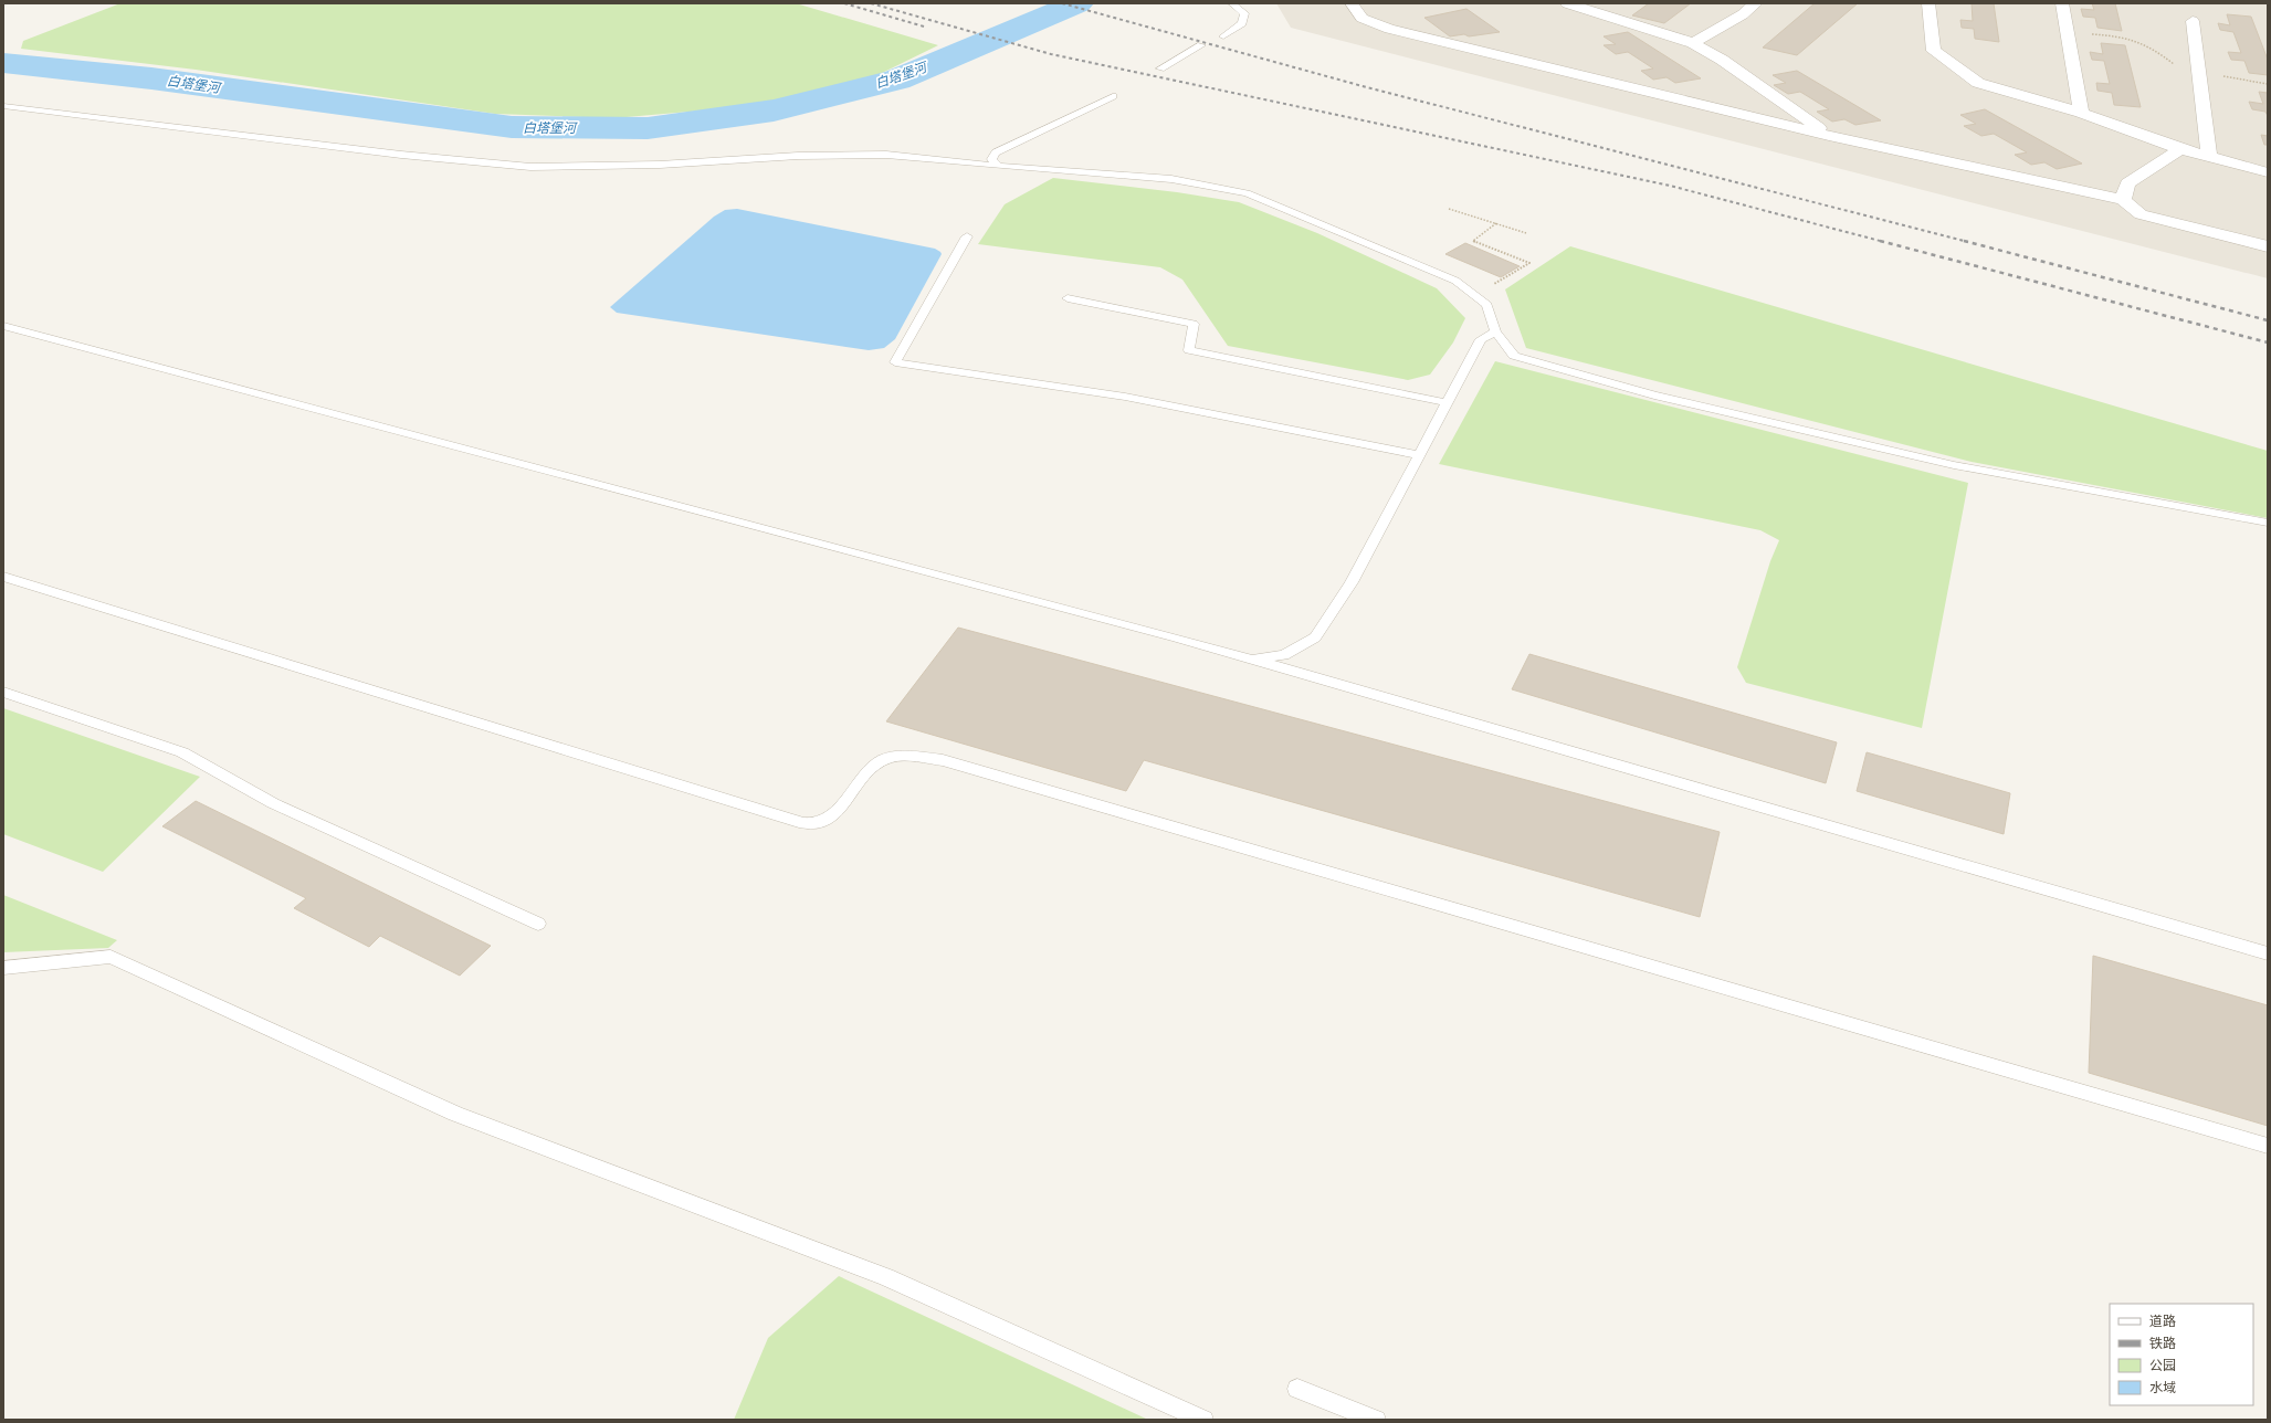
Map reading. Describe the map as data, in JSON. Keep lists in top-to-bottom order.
{
  "water": ["白塔堡河"],
  "legend": [
    "道路",
    "铁路",
    "公园",
    "水域"
  ]
}
